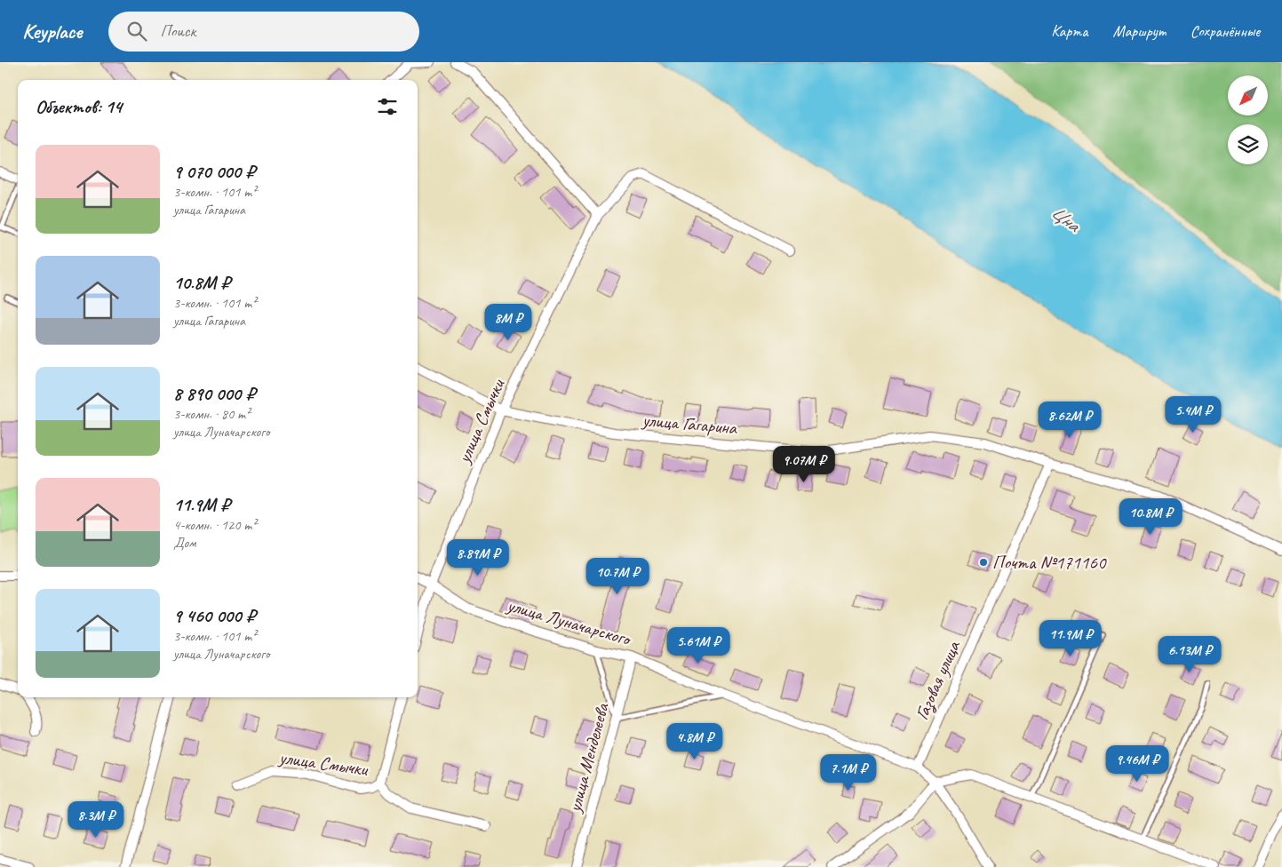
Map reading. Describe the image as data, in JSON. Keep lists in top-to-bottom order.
{
  "streets": {
    "street": [
      "улица Смычки",
      "улица Гагарина",
      "улица Луначарского",
      "Газовая улица",
      "улица Менделеева"
    ]
  },
  "crossings": [
    ["улица Смычки", "улица Гагарина"],
    ["улица Смычки", "улица Луначарского"],
    ["улица Гагарина", "Газовая улица"],
    ["улица Луначарского", "Газовая улица"],
    ["улица Луначарского", "улица Менделеева"]
  ],
  "water": ["Цна"],
  "places": ["Почта №171160"],
  "north": "bottom left",
  "page": {
    "header": "Keyplace",
    "search": "Поиск",
    "nav": ["Карта", "Маршрут", "Сохранённые"],
    "heading": "Объектов: 14",
    "list": [
      {
        "name": "9 070 000 ₽",
        "note": "3-комн. · 101 m² · улица Гагарина"
      },
      {
        "name": "10.8M ₽",
        "note": "3-комн. · 101 m² · улица Гагарина"
      },
      {
        "name": "8 890 000 ₽",
        "note": "3-комн. · 80 m² · улица Луначарского"
      },
      {
        "name": "11.9M ₽",
        "note": "4-комн. · 120 m² · Дом"
      },
      {
        "name": "9 460 000 ₽",
        "note": "3-комн. · 101 m² · улица Луначарского"
      }
    ],
    "price": [
      "8M ₽",
      "5.4M ₽",
      "8.62M ₽",
      "9.07M ₽",
      "10.8M ₽",
      "8.89M ₽",
      "10.7M ₽",
      "11.9M ₽",
      "5.61M ₽",
      "6.13M ₽",
      "4.8M ₽",
      "9.46M ₽",
      "7.1M ₽",
      "8.3M ₽"
    ]
  }
}
